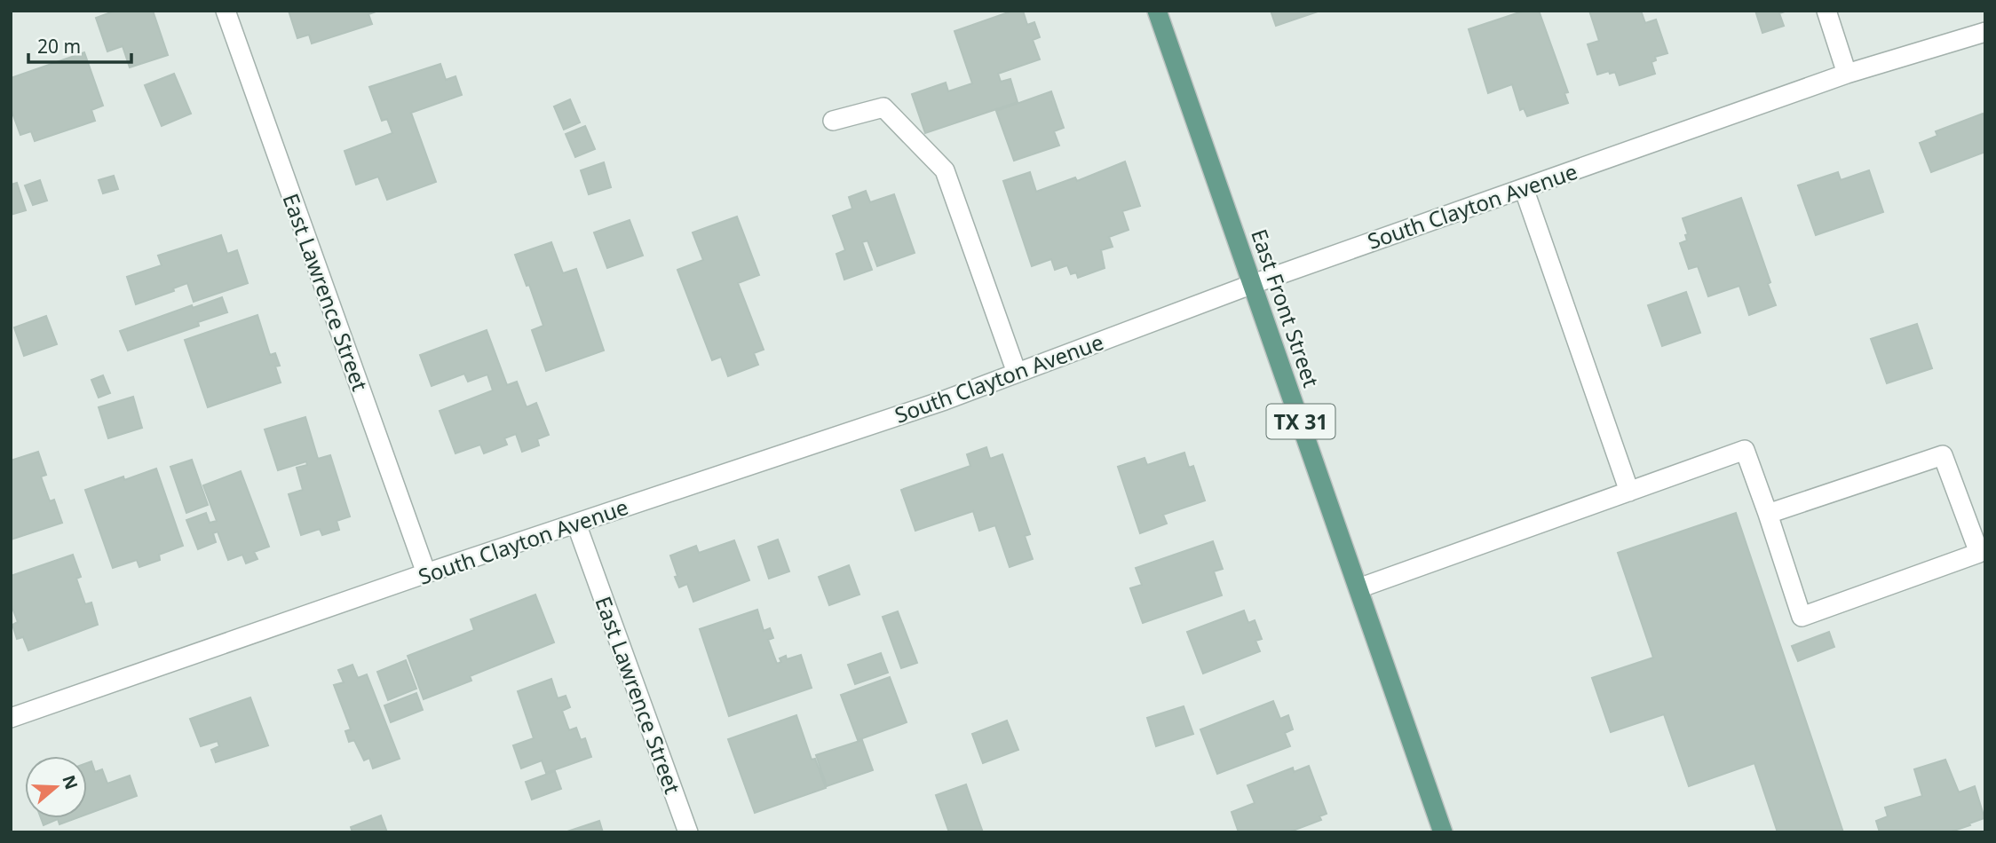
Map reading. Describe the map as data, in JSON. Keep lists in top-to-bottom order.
{
  "streets": {
    "main road": ["East Front Street", "TX 31"],
    "street": ["South Clayton Avenue", "East Lawrence Street"]
  },
  "crossings": [
    ["South Clayton Avenue", "East Lawrence Street"],
    ["South Clayton Avenue", "East Front Street"]
  ],
  "scale_bar": "20 m",
  "north": "right"
}
